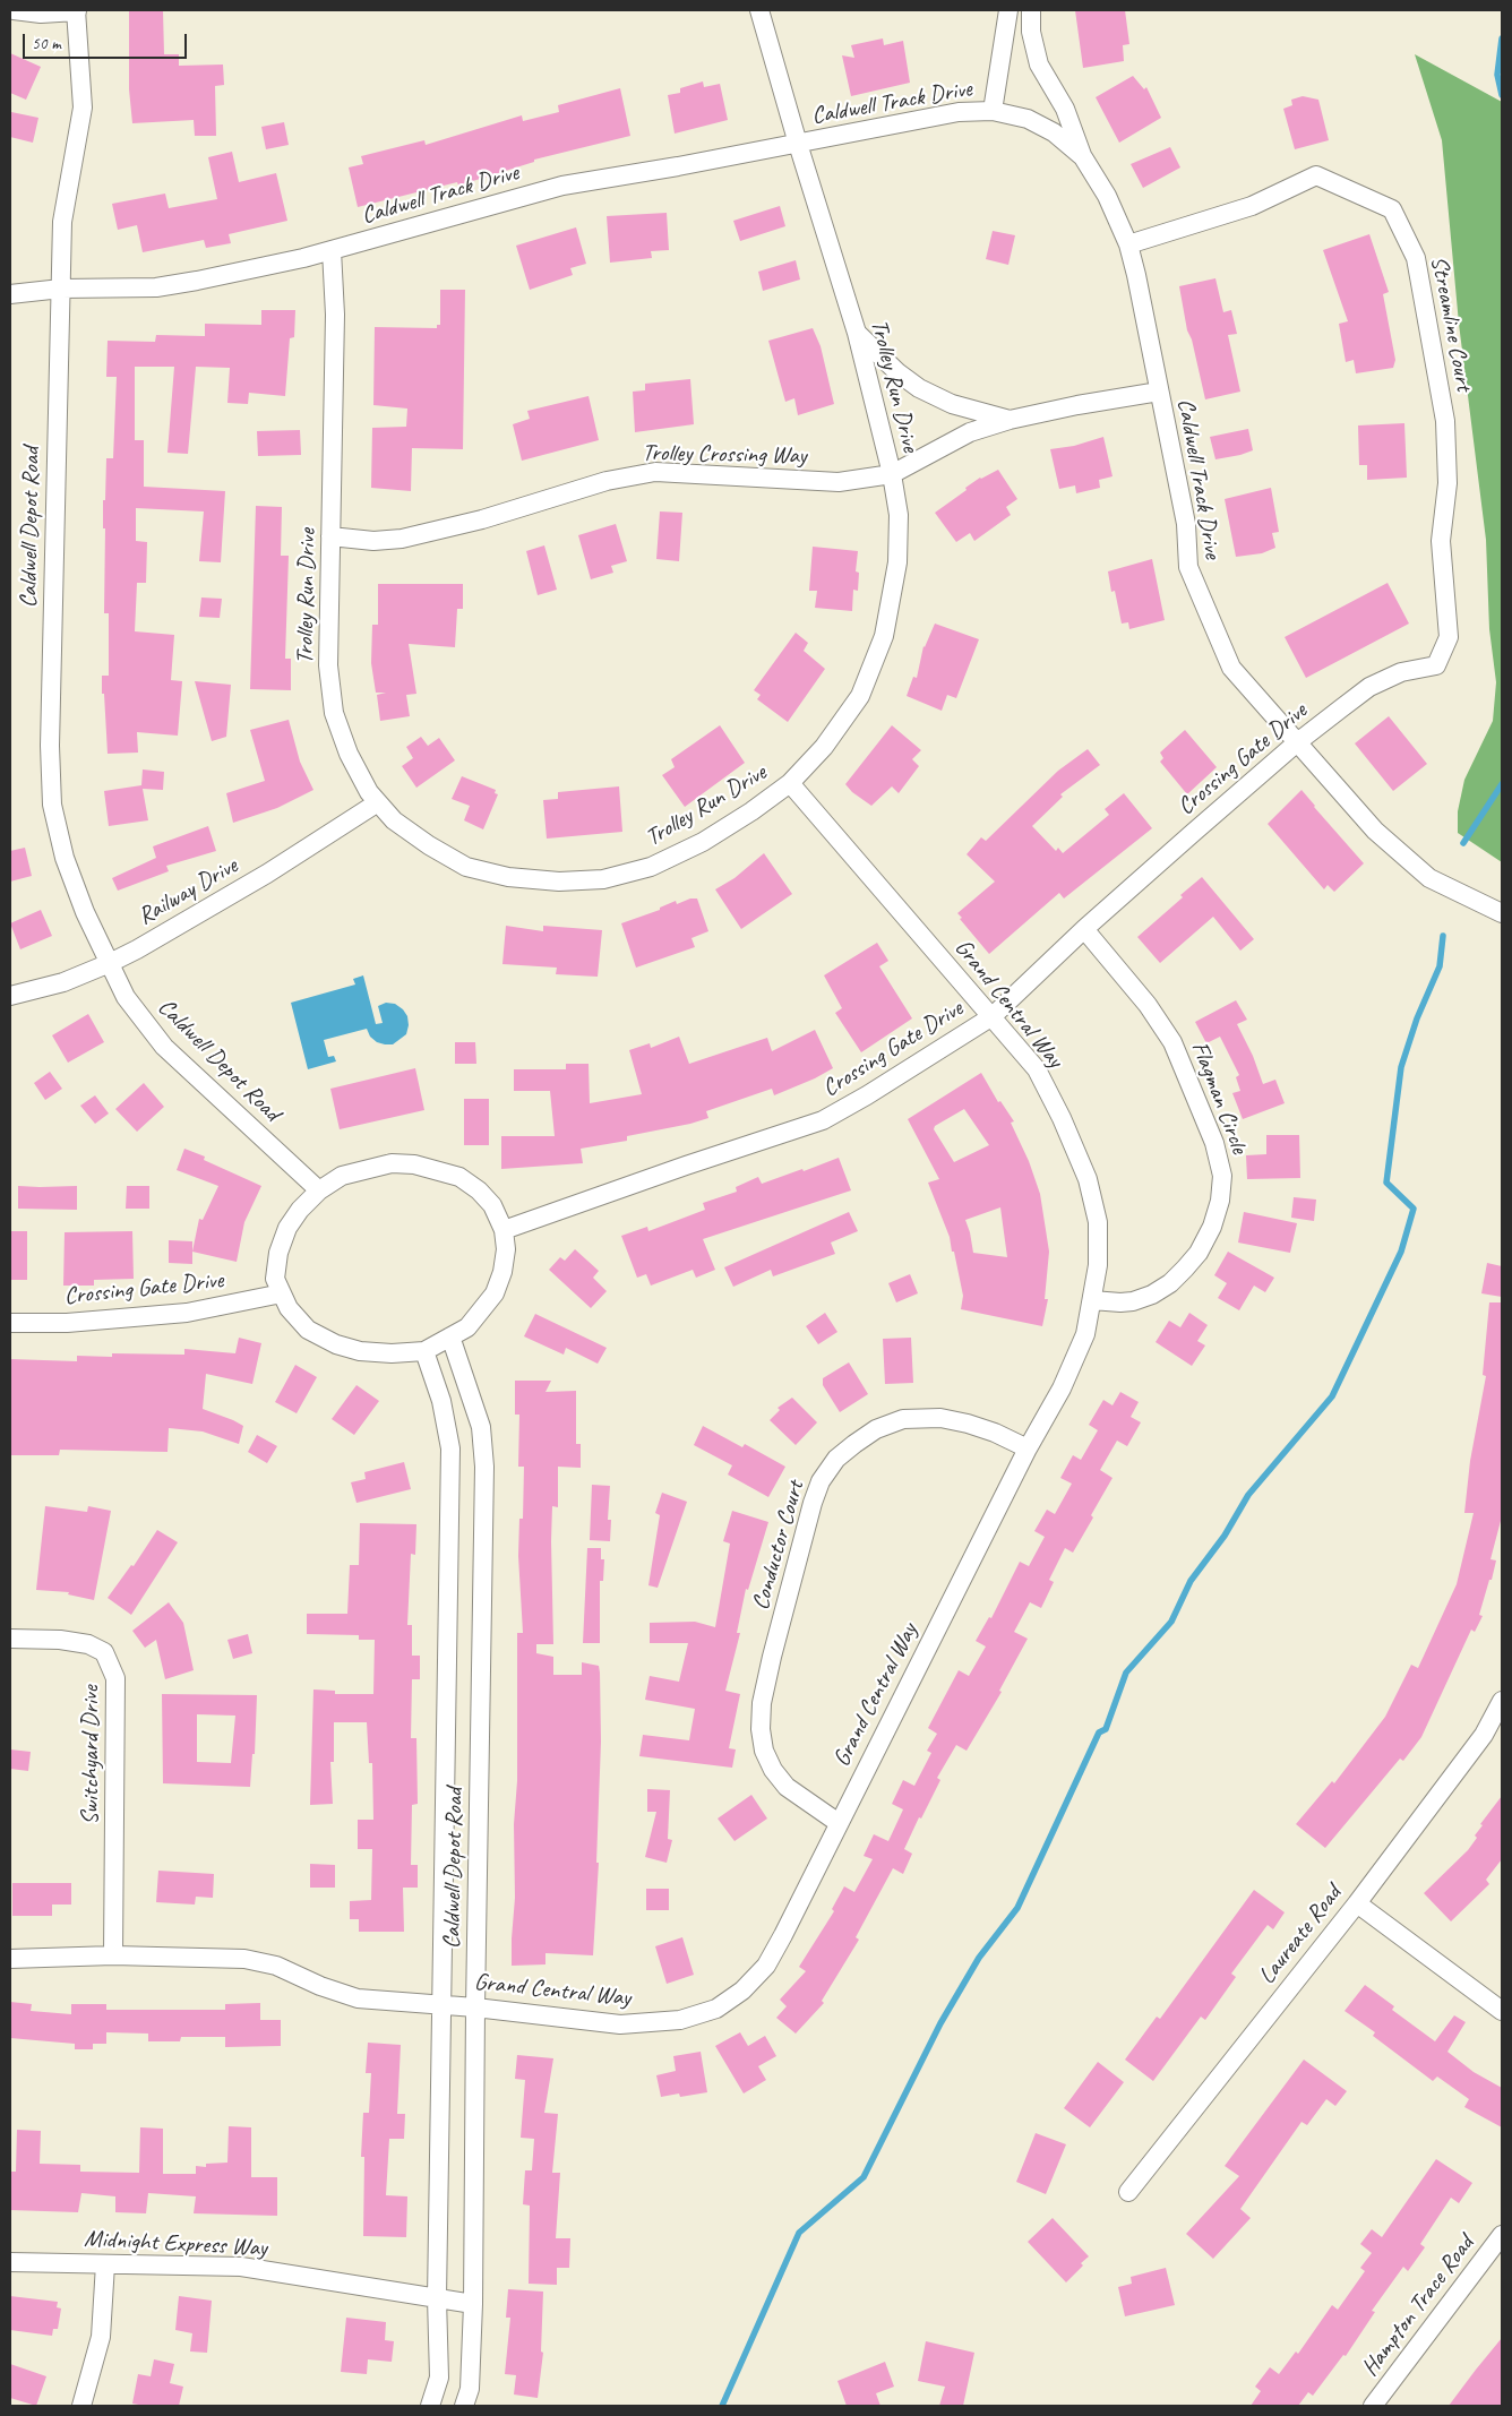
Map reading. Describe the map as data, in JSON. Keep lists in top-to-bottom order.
{
  "streets": {
    "street": [
      "Caldwell Track Drive",
      "Streamline Court",
      "Trolley Run Drive",
      "Trolley Crossing Way",
      "Caldwell Depot Road",
      "Crossing Gate Drive",
      "Railway Drive",
      "Grand Central Way",
      "Flagman Circle",
      "Conductor Court",
      "Switchyard Drive",
      "Laureate Road",
      "Midnight Express Way",
      "Hampton Trace Road"
    ]
  },
  "crossings": [
    ["Caldwell Track Drive", "Streamline Court"],
    ["Caldwell Track Drive", "Trolley Run Drive"],
    ["Caldwell Track Drive", "Trolley Crossing Way"],
    ["Caldwell Track Drive", "Caldwell Depot Road"],
    ["Caldwell Track Drive", "Crossing Gate Drive"],
    ["Streamline Court", "Crossing Gate Drive"],
    ["Trolley Run Drive", "Trolley Crossing Way"],
    ["Trolley Run Drive", "Railway Drive"],
    ["Trolley Run Drive", "Grand Central Way"],
    ["Caldwell Depot Road", "Railway Drive"],
    ["Caldwell Depot Road", "Grand Central Way"],
    ["Caldwell Depot Road", "Midnight Express Way"],
    ["Crossing Gate Drive", "Grand Central Way"],
    ["Crossing Gate Drive", "Flagman Circle"],
    ["Grand Central Way", "Flagman Circle"],
    ["Grand Central Way", "Conductor Court"],
    ["Grand Central Way", "Switchyard Drive"]
  ],
  "scale_bar": "50 m"
}
